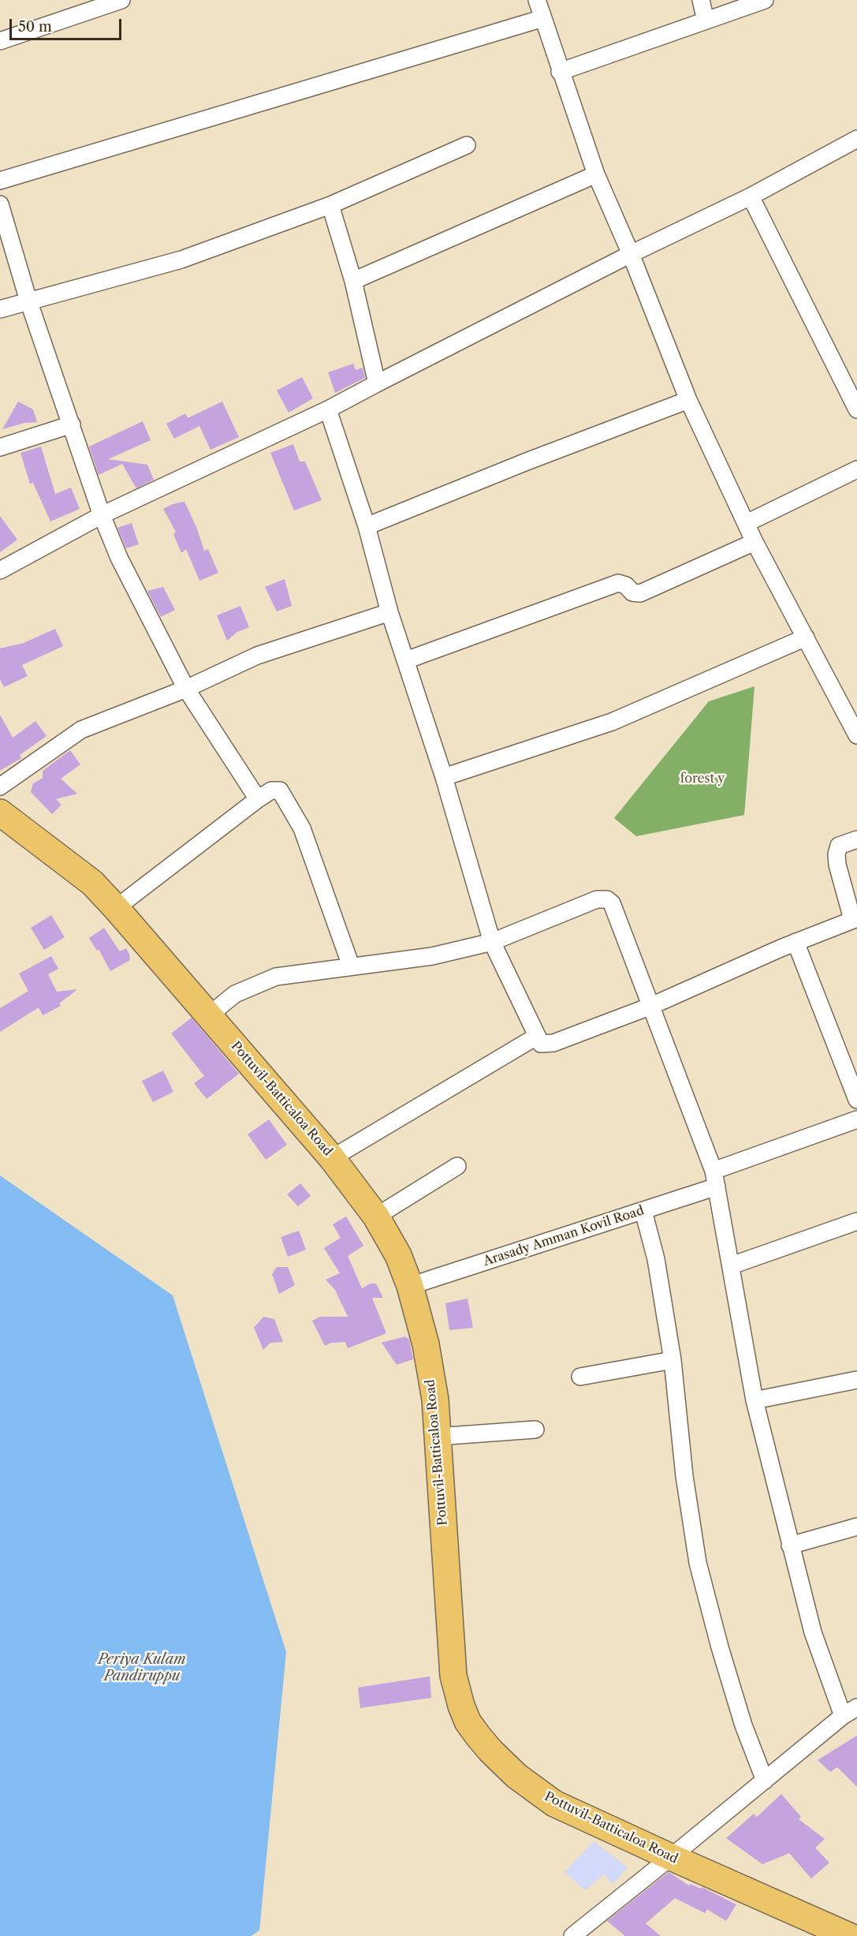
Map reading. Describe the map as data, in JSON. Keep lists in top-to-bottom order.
{
  "streets": {
    "highway": ["Pottuvil-Batticaloa Road"],
    "street": ["Arasady Amman Kovil Road"]
  },
  "crossings": [
    ["Pottuvil-Batticaloa Road", "Arasady Amman Kovil Road"]
  ],
  "water": ["Periya Kulam Pandiruppu"],
  "parks": ["forest y"],
  "scale_bar": "50 m"
}
